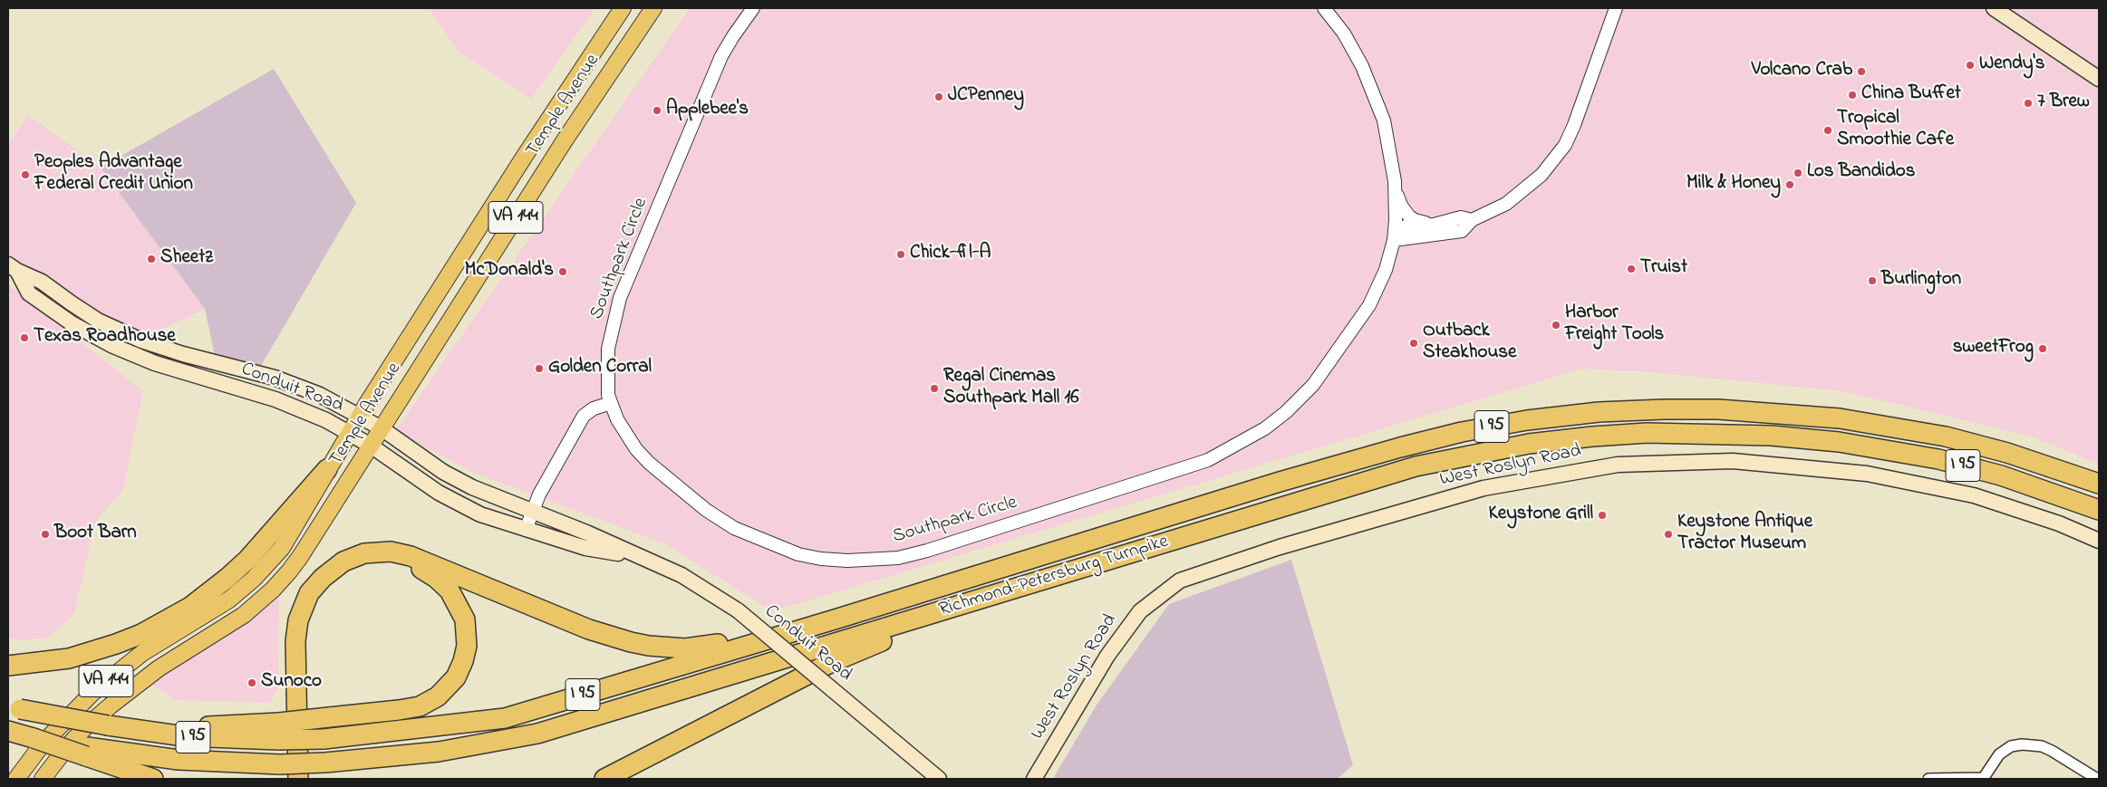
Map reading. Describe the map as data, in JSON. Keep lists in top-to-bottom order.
{
  "streets": {
    "highway": ["I 95", "Richmond-Petersburg Turnpike"],
    "main road": [
      "Temple Avenue",
      "VA 144",
      "Conduit Road",
      "West Roslyn Road"
    ],
    "street": ["Southpark Circle"]
  },
  "crossings": [
    ["Temple Avenue", "Conduit Road"]
  ],
  "places": [
    "Wendy's",
    "Volcano Crab",
    "China Buffet",
    "JCPenney",
    "7 Brew",
    "Applebee's",
    "Tropical Smoothie Cafe",
    "Los Bandidos",
    "Peoples Advantage Federal Credit Union",
    "Milk & Honey",
    "Chick-fil-A",
    "Sheetz",
    "Truist",
    "McDonald's",
    "Burlington",
    "Harbor Freight Tools",
    "Texas Roadhouse",
    "Outback Steakhouse",
    "sweetFrog",
    "Golden Corral",
    "Regal Cinemas Southpark Mall 16",
    "Keystone Grill",
    "Boot Barn",
    "Keystone Antique Tractor Museum",
    "Sunoco"
  ]
}
